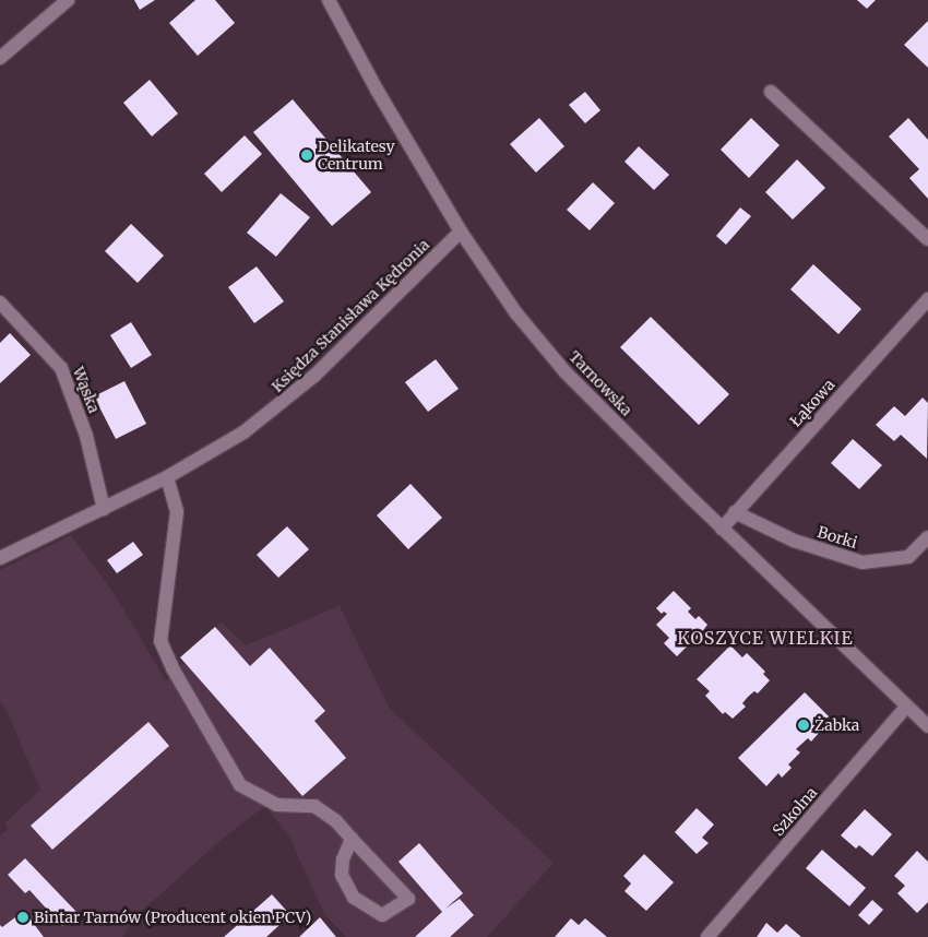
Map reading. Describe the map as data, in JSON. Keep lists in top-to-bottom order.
{
  "streets": {
    "street": [
      "Księdza Stanisława Kędronia",
      "Tarnowska",
      "Wąska",
      "Łąkowa",
      "Borki",
      "Szkolna"
    ]
  },
  "crossings": [
    ["Księdza Stanisława Kędronia", "Tarnowska"],
    ["Księdza Stanisława Kędronia", "Wąska"],
    ["Tarnowska", "Łąkowa"],
    ["Tarnowska", "Szkolna"],
    ["Łąkowa", "Borki"]
  ],
  "districts": ["KOSZYCE WIELKIE"],
  "places": ["Delikatesy Centrum", "Żabka", "Bintar Tarnów (Producent okien PCV)"]
}
